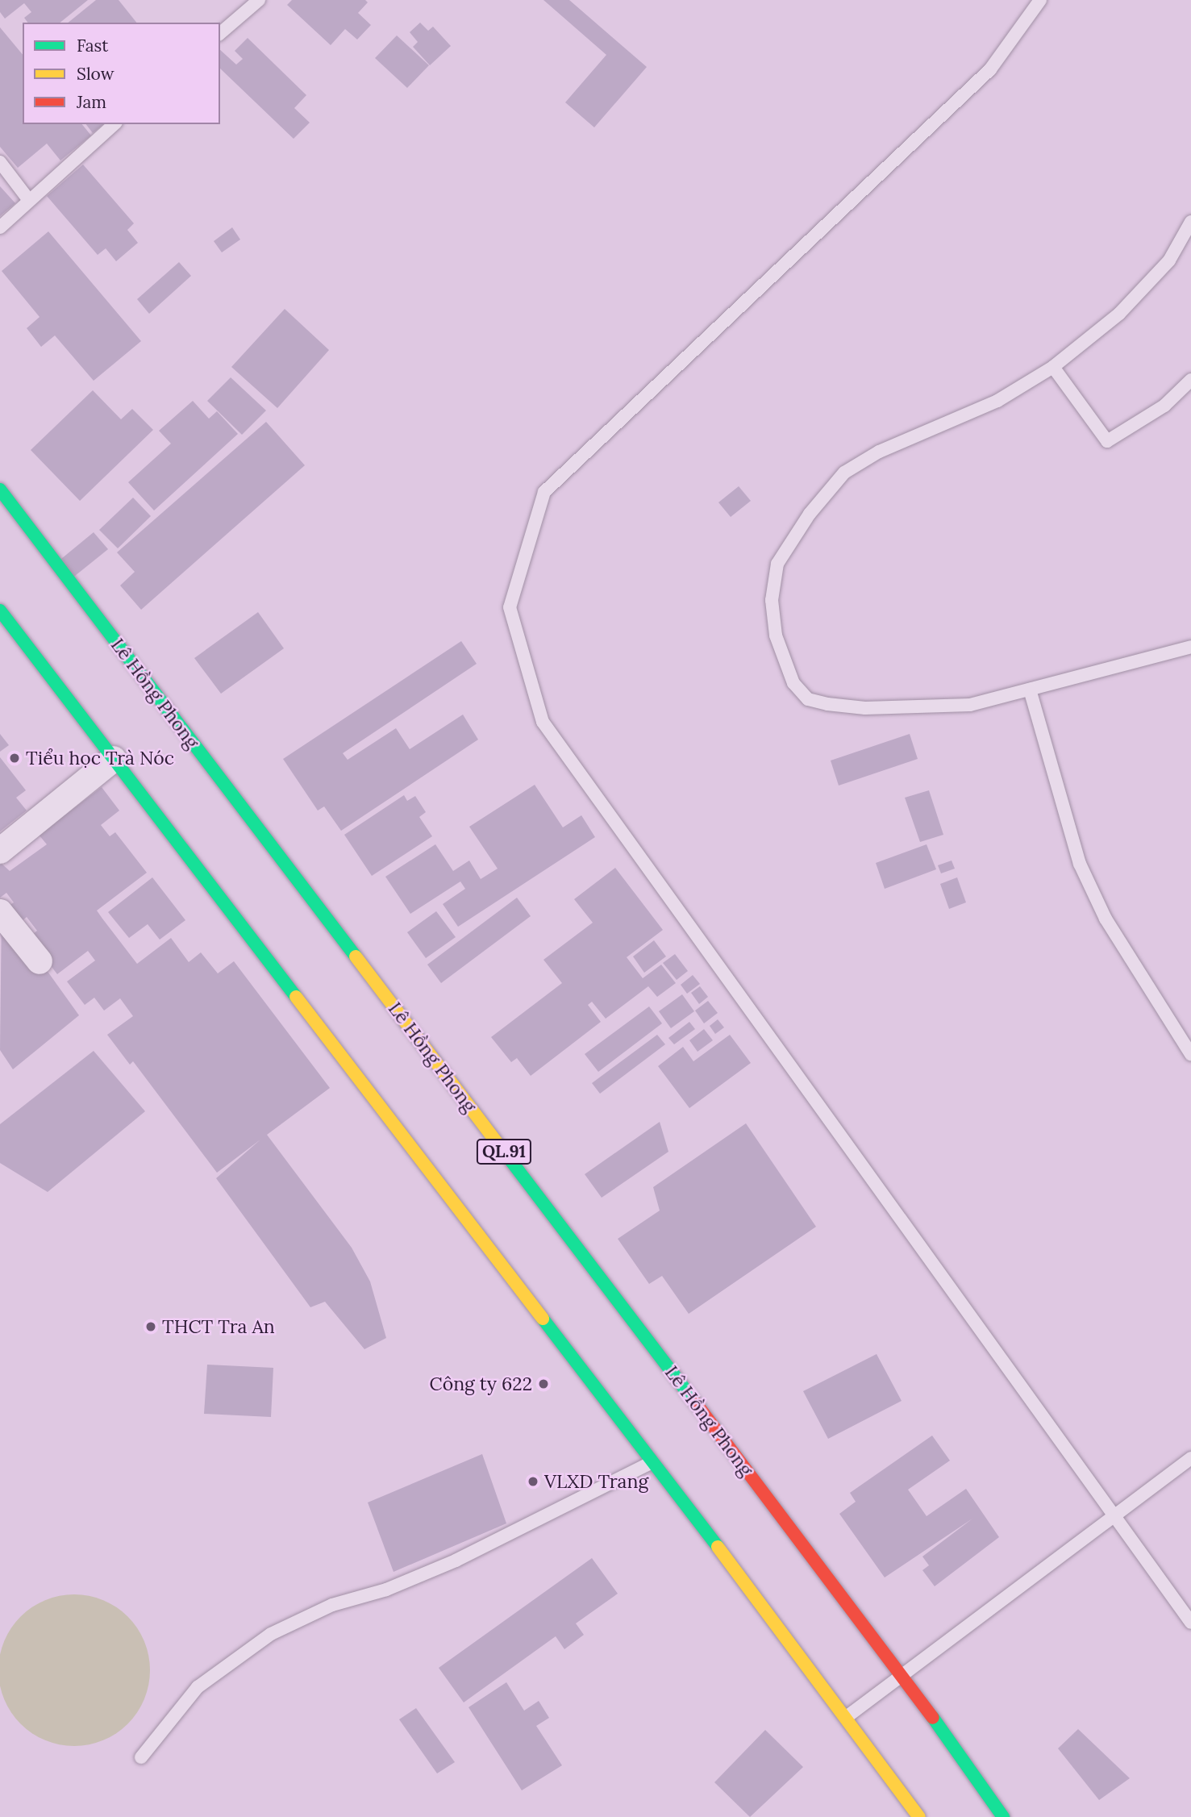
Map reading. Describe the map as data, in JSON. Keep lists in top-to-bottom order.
{
  "streets": {
    "highway": ["Lê Hồng Phong", "QL.91"]
  },
  "places": [
    "Tiểu học Trà Nóc",
    "THCT Tra An",
    "Công ty 622",
    "VLXD Trang"
  ],
  "legend": ["Fast", "Slow", "Jam"]
}
